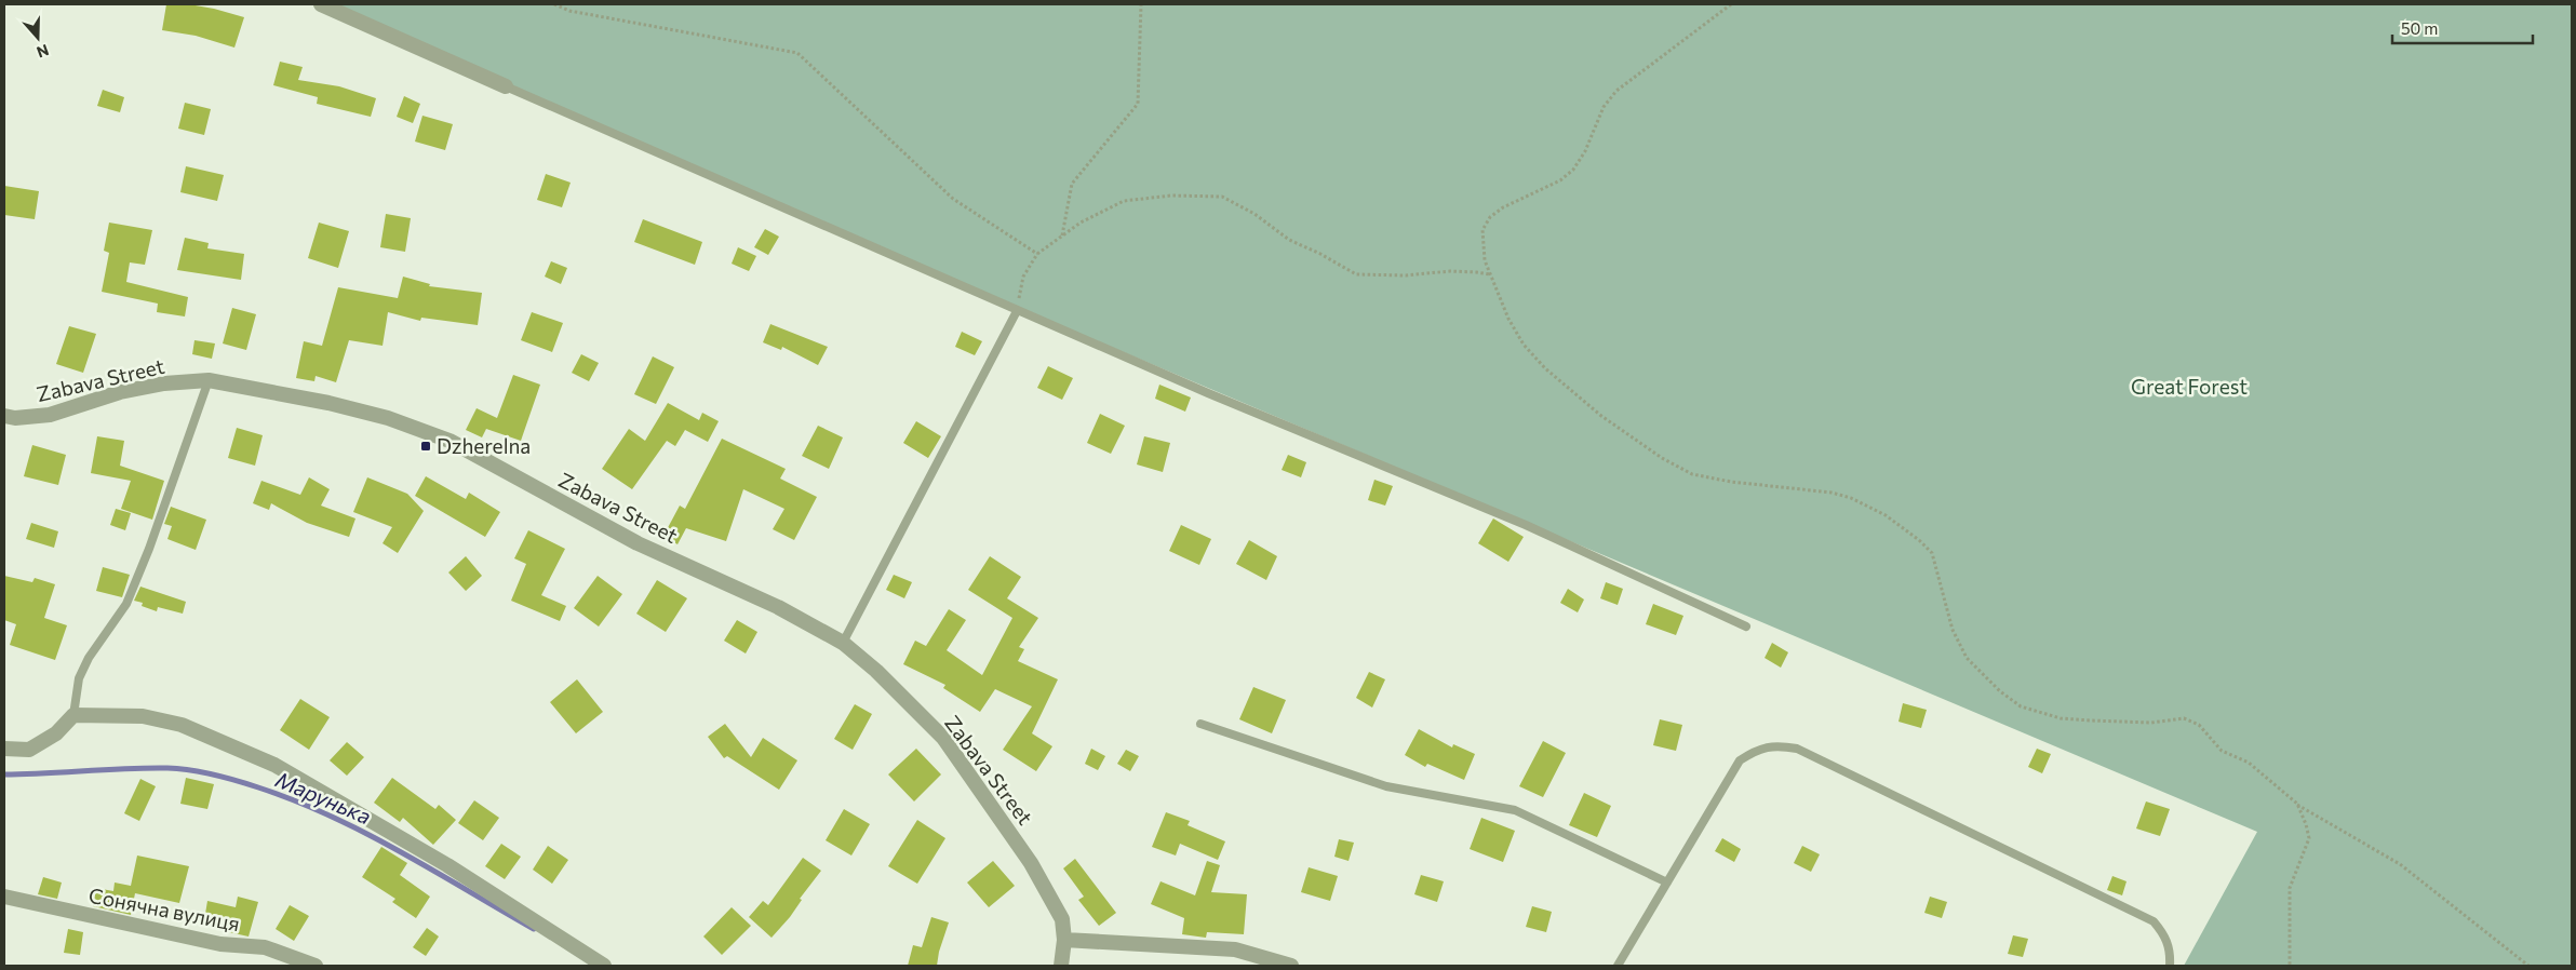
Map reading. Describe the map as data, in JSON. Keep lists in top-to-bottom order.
{
  "streets": {
    "street": ["Zabava Street", "Сонячна вулиця"]
  },
  "water": ["Марунька"],
  "parks": ["Great Forest"],
  "places": {
    "transit": ["Dzherelna"]
  },
  "scale_bar": "50 m",
  "north": "bottom"
}
